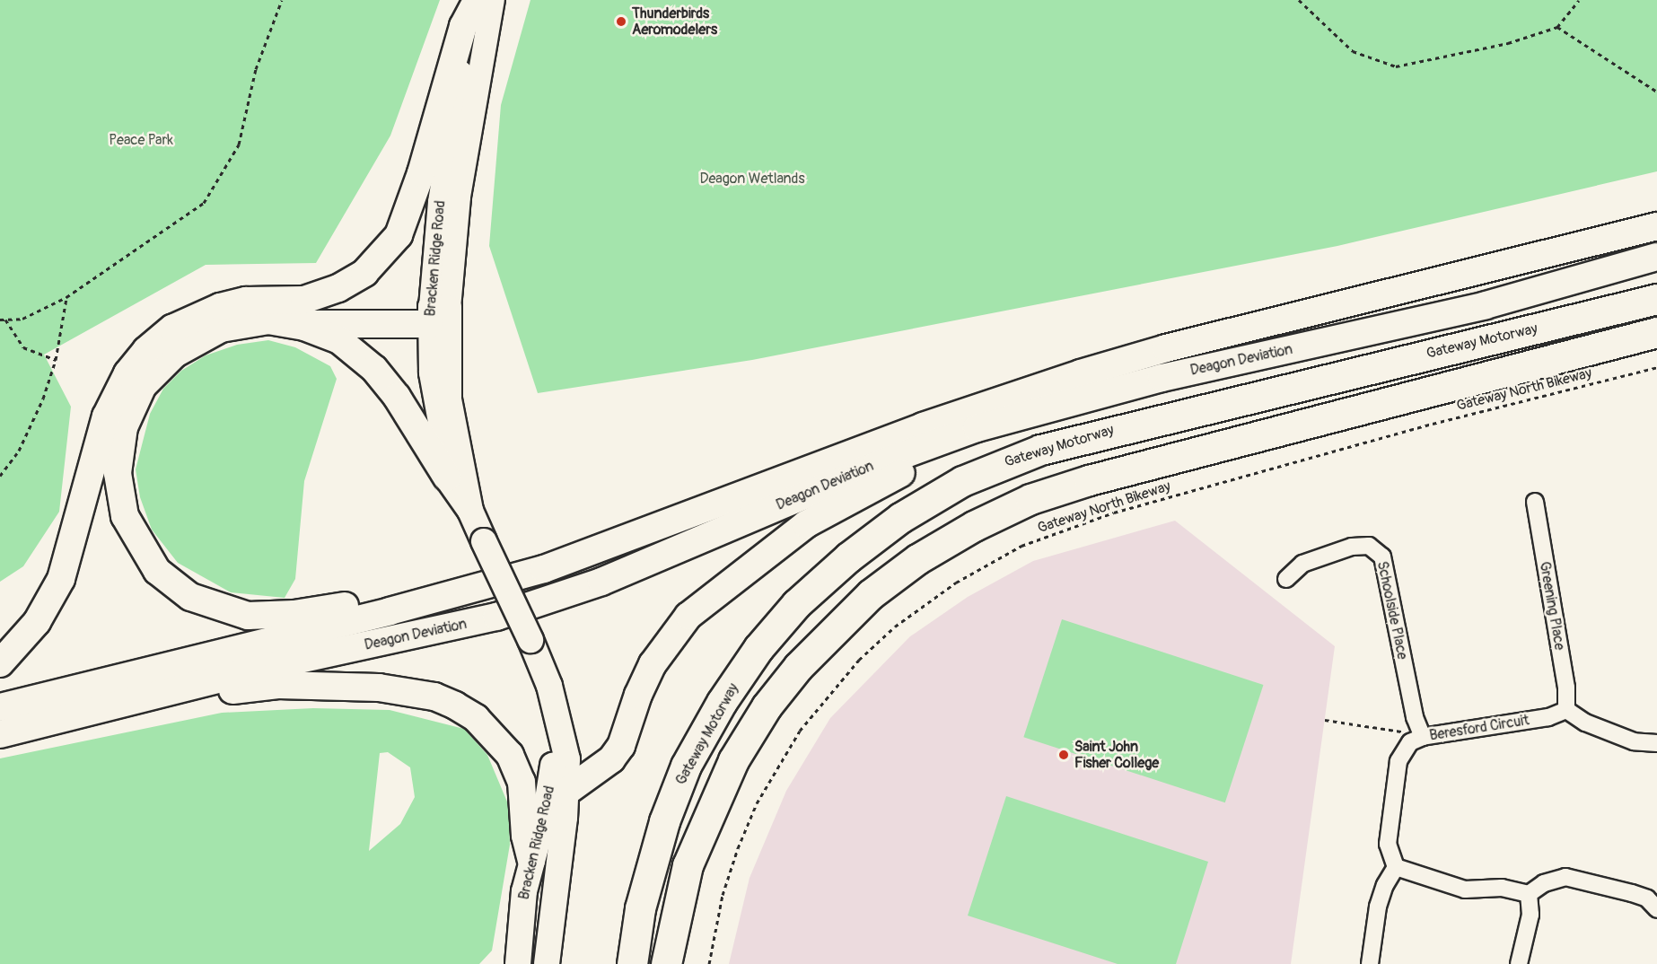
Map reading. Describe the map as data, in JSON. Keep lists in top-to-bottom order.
{
  "streets": {
    "highway": ["Gateway Motorway", "Deagon Deviation"],
    "main road": ["Bracken Ridge Road"],
    "street": ["Greening Place", "Schoolside Place", "Beresford Circuit"],
    "path": ["Gateway North Bikeway"]
  },
  "crossings": [
    ["Greening Place", "Beresford Circuit"],
    ["Schoolside Place", "Beresford Circuit"]
  ],
  "parks": ["Peace Park", "Deagon Wetlands"],
  "places": ["Thunderbirds Aeromodelers", "Saint John Fisher College"]
}
